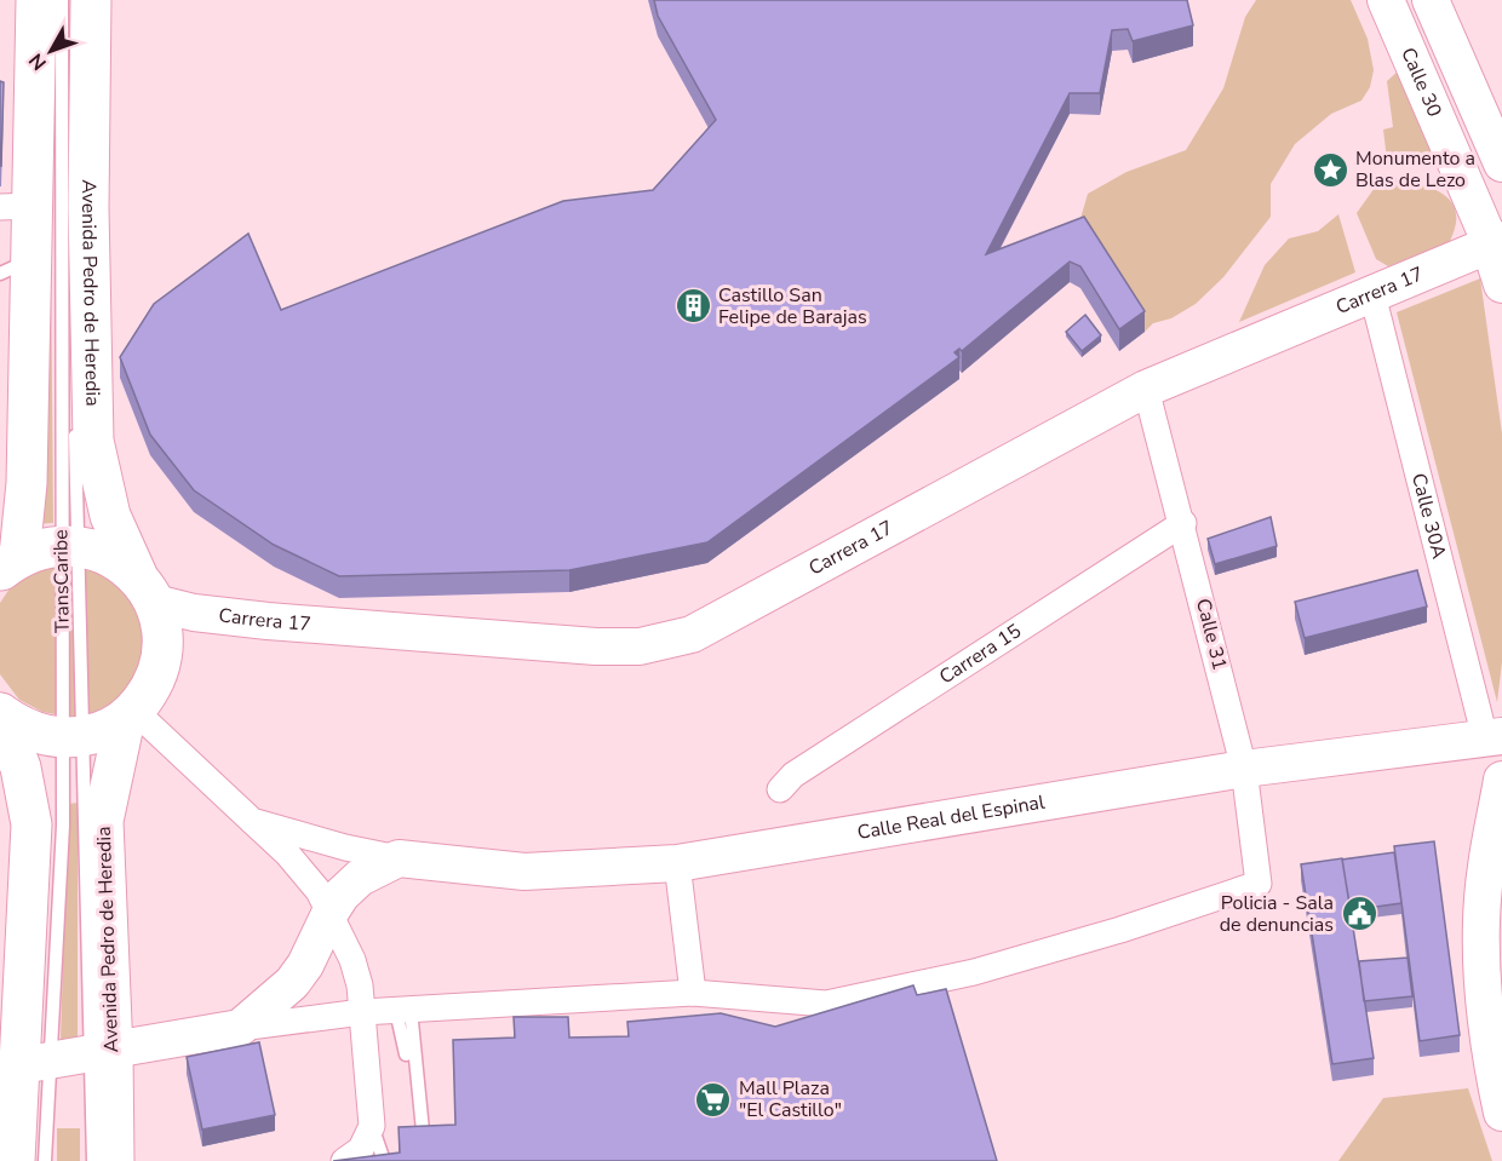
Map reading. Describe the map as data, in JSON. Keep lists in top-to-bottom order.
{
  "streets": {
    "highway": ["Avenida Pedro de Heredia"],
    "main road": ["Calle 30", "Carrera 17", "Calle Real del Espinal"],
    "street": ["Calle 30A", "Calle 31", "Carrera 15"],
    "lane": ["TransCaribe"]
  },
  "crossings": [
    ["Calle 30", "Carrera 17"],
    ["Carrera 17", "Avenida Pedro de Heredia"],
    ["Carrera 17", "Calle 30A"],
    ["Carrera 17", "Calle 31"],
    ["Avenida Pedro de Heredia", "TransCaribe"],
    ["Avenida Pedro de Heredia", "Calle Real del Espinal"],
    ["Calle 30A", "Calle Real del Espinal"],
    ["Calle 31", "Carrera 15"],
    ["Calle 31", "Calle Real del Espinal"]
  ],
  "places": {
    "place": ["Monumento a Blas de Lezo"],
    "building": ["Castillo San Felipe de Barajas"],
    "public building": ["Policia - Sala de denuncias"],
    "supermarket": ["Mall Plaza \"El Castillo\""]
  },
  "north": "bottom left"
}
